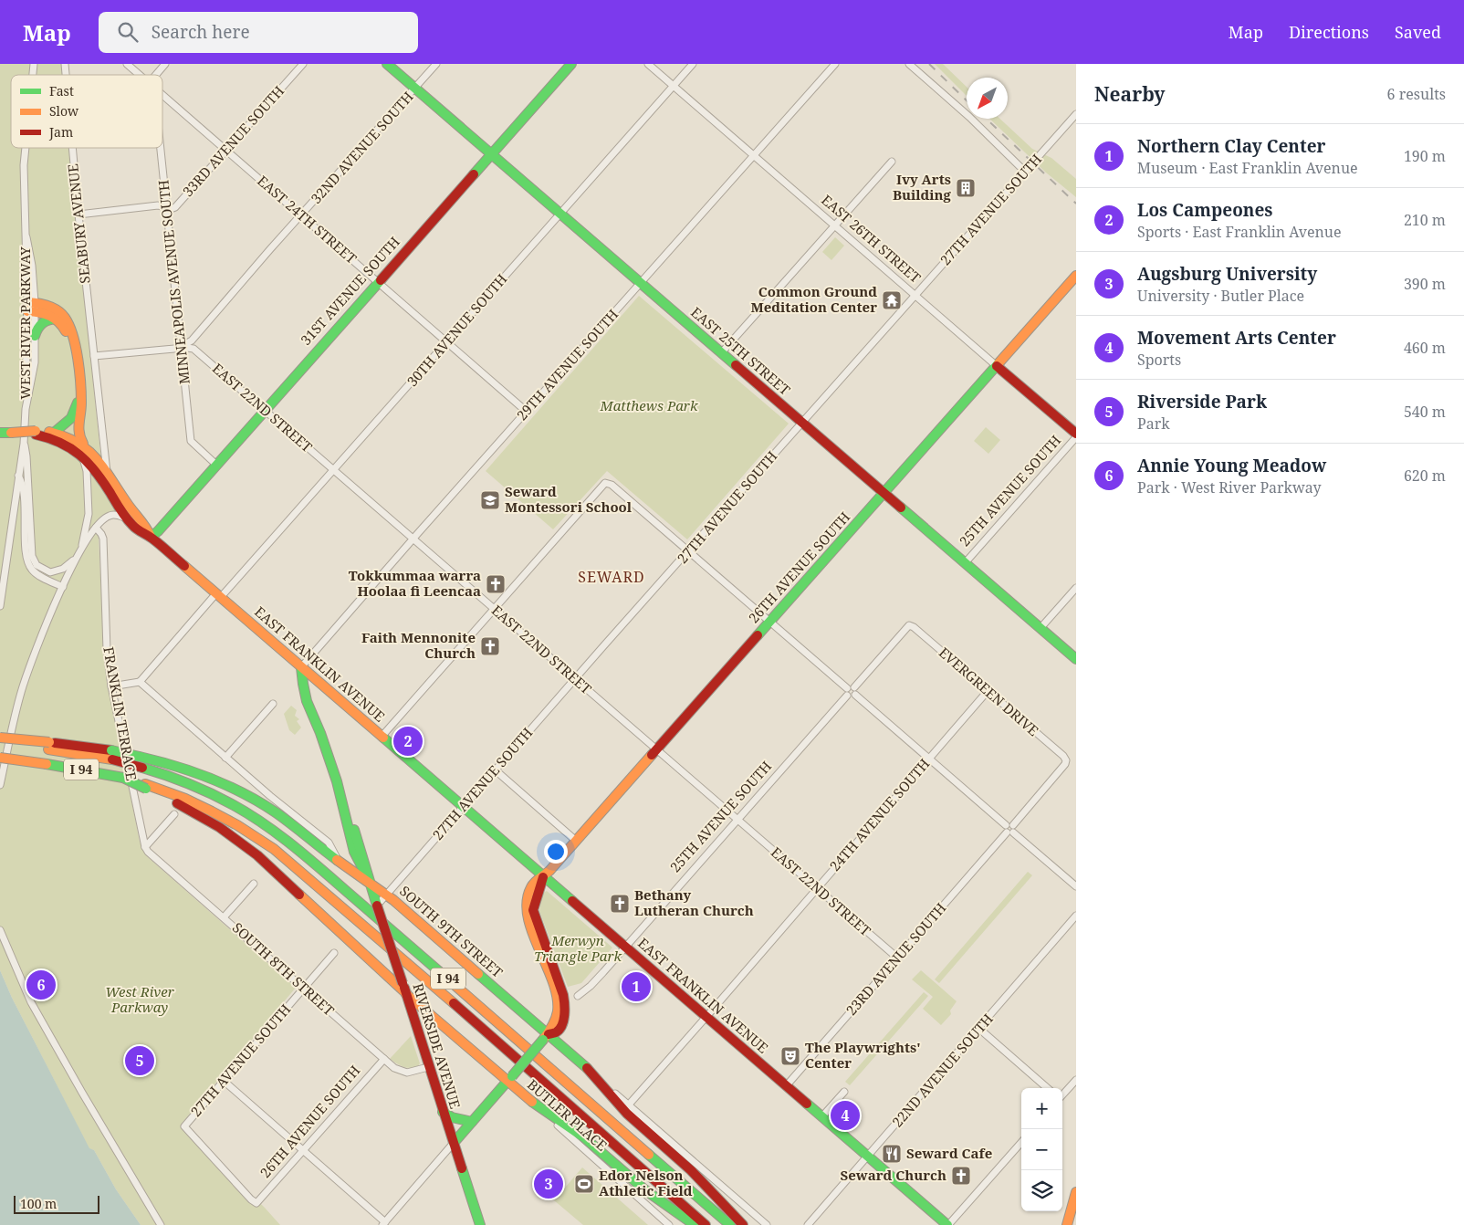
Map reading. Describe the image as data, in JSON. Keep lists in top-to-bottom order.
{
  "streets": {
    "main road": [
      "EAST 26TH STREET",
      "31ST AVENUE SOUTH",
      "EAST 25TH STREET",
      "26TH AVENUE SOUTH",
      "EAST FRANKLIN AVENUE",
      "I 94",
      "SOUTH 9TH STREET",
      "RIVERSIDE AVENUE",
      "BUTLER PLACE"
    ],
    "street": [
      "33RD AVENUE SOUTH",
      "32ND AVENUE SOUTH",
      "27TH AVENUE SOUTH",
      "EAST 24TH STREET",
      "SEABURY AVENUE",
      "MINNEAPOLIS AVENUE SOUTH",
      "WEST RIVER PARKWAY",
      "30TH AVENUE SOUTH",
      "29TH AVENUE SOUTH",
      "EAST 22ND STREET",
      "25TH AVENUE SOUTH",
      "EVERGREEN DRIVE",
      "FRANKLIN TERRACE",
      "24TH AVENUE SOUTH",
      "23RD AVENUE SOUTH",
      "SOUTH 8TH STREET",
      "22ND AVENUE SOUTH"
    ]
  },
  "crossings": [
    ["33RD AVENUE SOUTH", "EAST 24TH STREET"],
    ["33RD AVENUE SOUTH", "SEABURY AVENUE"],
    ["33RD AVENUE SOUTH", "MINNEAPOLIS AVENUE SOUTH"],
    ["32ND AVENUE SOUTH", "EAST 24TH STREET"],
    ["32ND AVENUE SOUTH", "MINNEAPOLIS AVENUE SOUTH"],
    ["32ND AVENUE SOUTH", "EAST 25TH STREET"],
    ["32ND AVENUE SOUTH", "EAST 22ND STREET"],
    ["27TH AVENUE SOUTH", "EAST 26TH STREET"],
    ["27TH AVENUE SOUTH", "EAST 25TH STREET"],
    ["27TH AVENUE SOUTH", "EAST 22ND STREET"],
    ["27TH AVENUE SOUTH", "26TH AVENUE SOUTH"],
    ["27TH AVENUE SOUTH", "EAST FRANKLIN AVENUE"],
    ["27TH AVENUE SOUTH", "SOUTH 9TH STREET"],
    ["27TH AVENUE SOUTH", "SOUTH 8TH STREET"],
    ["27TH AVENUE SOUTH", "RIVERSIDE AVENUE"],
    ["EAST 24TH STREET", "31ST AVENUE SOUTH"],
    ["EAST 24TH STREET", "30TH AVENUE SOUTH"],
    ["EAST 24TH STREET", "29TH AVENUE SOUTH"],
    ["SEABURY AVENUE", "EAST FRANKLIN AVENUE"],
    ["EAST 26TH STREET", "30TH AVENUE SOUTH"],
    ["EAST 26TH STREET", "29TH AVENUE SOUTH"],
    ["EAST 26TH STREET", "26TH AVENUE SOUTH"],
    ["MINNEAPOLIS AVENUE SOUTH", "31ST AVENUE SOUTH"],
    ["MINNEAPOLIS AVENUE SOUTH", "EAST 22ND STREET"],
    ["31ST AVENUE SOUTH", "EAST 25TH STREET"],
    ["31ST AVENUE SOUTH", "EAST 22ND STREET"],
    ["31ST AVENUE SOUTH", "EAST FRANKLIN AVENUE"],
    ["30TH AVENUE SOUTH", "EAST 25TH STREET"],
    ["30TH AVENUE SOUTH", "EAST 22ND STREET"],
    ["30TH AVENUE SOUTH", "EAST FRANKLIN AVENUE"],
    ["30TH AVENUE SOUTH", "SOUTH 9TH STREET"],
    ["EAST 25TH STREET", "29TH AVENUE SOUTH"],
    ["EAST 25TH STREET", "25TH AVENUE SOUTH"],
    ["EAST 25TH STREET", "26TH AVENUE SOUTH"],
    ["29TH AVENUE SOUTH", "EAST 22ND STREET"],
    ["29TH AVENUE SOUTH", "EAST FRANKLIN AVENUE"],
    ["29TH AVENUE SOUTH", "RIVERSIDE AVENUE"],
    ["EAST 22ND STREET", "25TH AVENUE SOUTH"],
    ["EAST 22ND STREET", "26TH AVENUE SOUTH"],
    ["EAST 22ND STREET", "24TH AVENUE SOUTH"],
    ["EAST 22ND STREET", "23RD AVENUE SOUTH"],
    ["25TH AVENUE SOUTH", "EAST FRANKLIN AVENUE"],
    ["25TH AVENUE SOUTH", "EVERGREEN DRIVE"],
    ["26TH AVENUE SOUTH", "EAST FRANKLIN AVENUE"],
    ["26TH AVENUE SOUTH", "SOUTH 9TH STREET"],
    ["26TH AVENUE SOUTH", "SOUTH 8TH STREET"],
    ["EAST FRANKLIN AVENUE", "24TH AVENUE SOUTH"],
    ["EAST FRANKLIN AVENUE", "23RD AVENUE SOUTH"],
    ["EAST FRANKLIN AVENUE", "RIVERSIDE AVENUE"],
    ["EAST FRANKLIN AVENUE", "22ND AVENUE SOUTH"],
    ["EVERGREEN DRIVE", "24TH AVENUE SOUTH"],
    ["EVERGREEN DRIVE", "23RD AVENUE SOUTH"],
    ["FRANKLIN TERRACE", "SOUTH 8TH STREET"],
    ["I 94", "BUTLER PLACE"],
    ["24TH AVENUE SOUTH", "SOUTH 9TH STREET"],
    ["SOUTH 9TH STREET", "RIVERSIDE AVENUE"],
    ["SOUTH 8TH STREET", "RIVERSIDE AVENUE"],
    ["RIVERSIDE AVENUE", "BUTLER PLACE"]
  ],
  "districts": ["SEWARD"],
  "parks": ["Matthews Park", "Merwyn Triangle Park", "West River Parkway"],
  "places": {
    "building": ["Ivy Arts Building"],
    "temple": ["Common Ground Meditation Center"],
    "school or university": ["Seward Montessori School"],
    "church": [
      "Tokkummaa warra Hoolaa fi Leencaa",
      "Faith Mennonite Church",
      "Bethany Lutheran Church",
      "Seward Church"
    ],
    "theatre": ["The Playwrights' Center"],
    "restaurant": ["Seward Cafe"],
    "sports": ["Edor Nelson Athletic Field"]
  },
  "legend": ["Fast", "Slow", "Jam"],
  "scale_bar": "100 m",
  "north": "bottom left",
  "page": {
    "header": "Map",
    "search": "Search here",
    "nav": ["Map", "Directions", "Saved"],
    "heading": ["Nearby", "6 results"],
    "list": [
      {
        "mark": "1",
        "name": "Northern Clay Center",
        "note": "Museum · East Franklin Avenue",
        "value": "190 m"
      },
      {
        "mark": "2",
        "name": "Los Campeones",
        "note": "Sports · East Franklin Avenue",
        "value": "210 m"
      },
      {
        "mark": "3",
        "name": "Augsburg University",
        "note": "University · Butler Place",
        "value": "390 m"
      },
      {
        "mark": "4",
        "name": "Movement Arts Center",
        "note": "Sports",
        "value": "460 m"
      },
      {
        "mark": "5",
        "name": "Riverside Park",
        "note": "Park",
        "value": "540 m"
      },
      {
        "mark": "6",
        "name": "Annie Young Meadow",
        "note": "Park · West River Parkway",
        "value": "620 m"
      }
    ],
    "pins": [
      "2",
      "6",
      "1",
      "5",
      "4",
      "3"
    ],
    "map_buttons": ["+", "−"],
    "scale": "100 m"
  }
}
